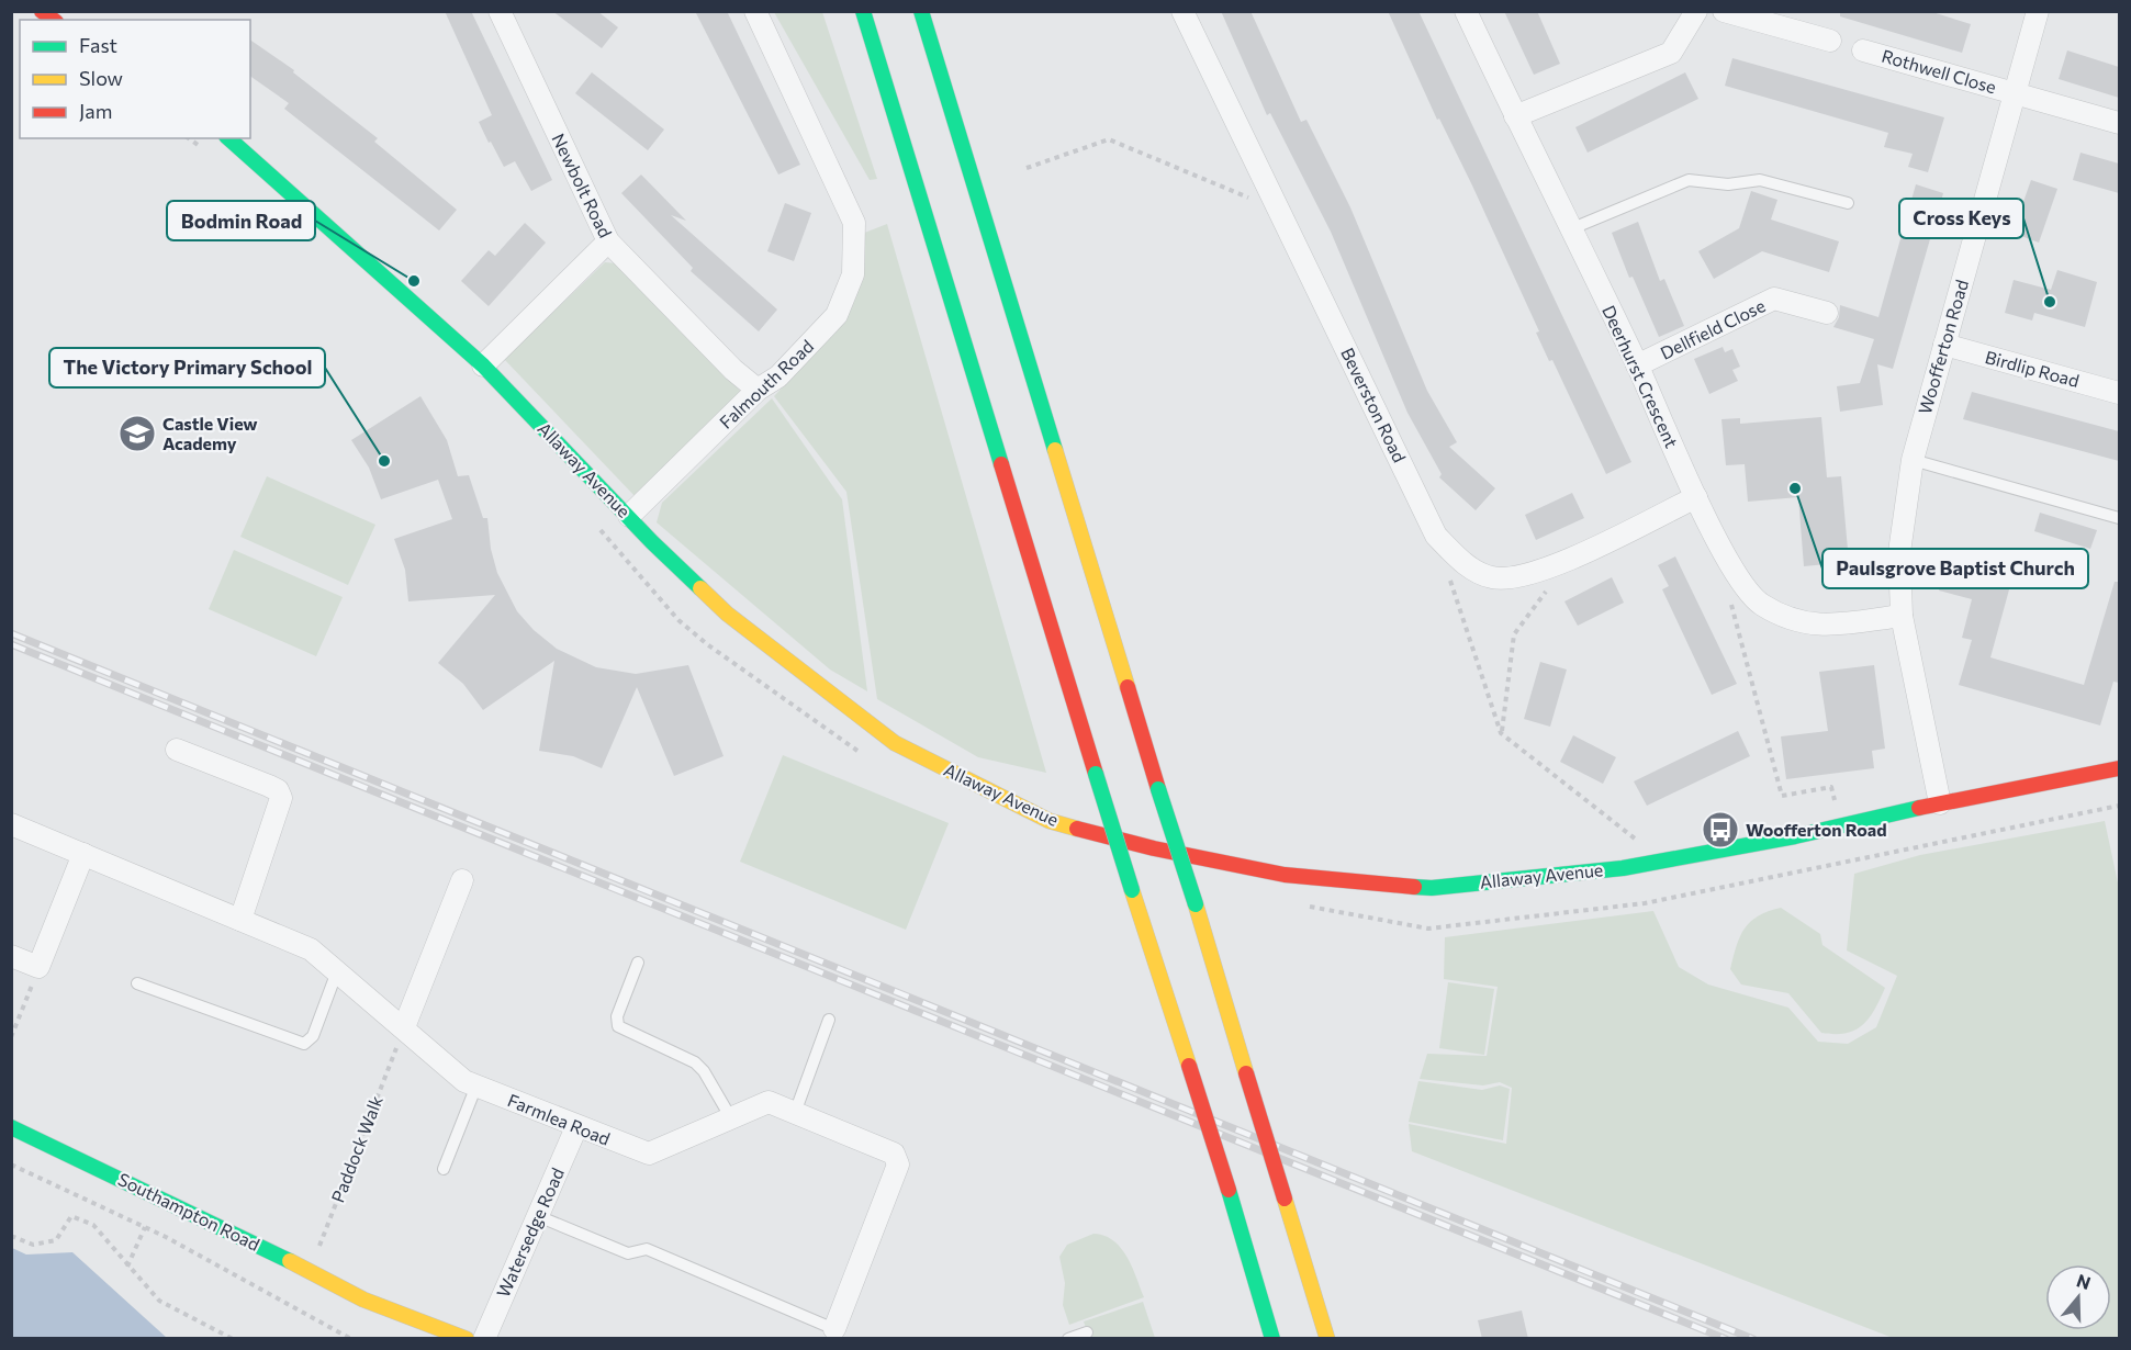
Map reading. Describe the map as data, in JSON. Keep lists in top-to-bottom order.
{
  "streets": {
    "main road": ["Allaway Avenue", "Southampton Road"],
    "street": [
      "Rothwell Close",
      "Newbolt Road",
      "Dellfield Close",
      "Woofferton Road",
      "Birdlip Road",
      "Deerhurst Crescent",
      "Falmouth Road",
      "Beverston Road",
      "Farmlea Road",
      "Watersedge Road"
    ],
    "path": ["Paddock Walk"]
  },
  "crossings": [
    ["Rothwell Close", "Woofferton Road"],
    ["Newbolt Road", "Falmouth Road"],
    ["Dellfield Close", "Deerhurst Crescent"],
    ["Woofferton Road", "Birdlip Road"],
    ["Woofferton Road", "Deerhurst Crescent"],
    ["Woofferton Road", "Allaway Avenue"],
    ["Deerhurst Crescent", "Beverston Road"],
    ["Falmouth Road", "Allaway Avenue"],
    ["Farmlea Road", "Paddock Walk"],
    ["Farmlea Road", "Watersedge Road"],
    ["Paddock Walk", "Southampton Road"]
  ],
  "places": {
    "other": [
      "Bodmin Road",
      "Cross Keys",
      "The Victory Primary School",
      "Paulsgrove Baptist Church"
    ],
    "school or university": ["Castle View Academy"],
    "bus stop": ["Woofferton Road"]
  },
  "legend": ["Fast", "Slow", "Jam"],
  "north": "top"
}
